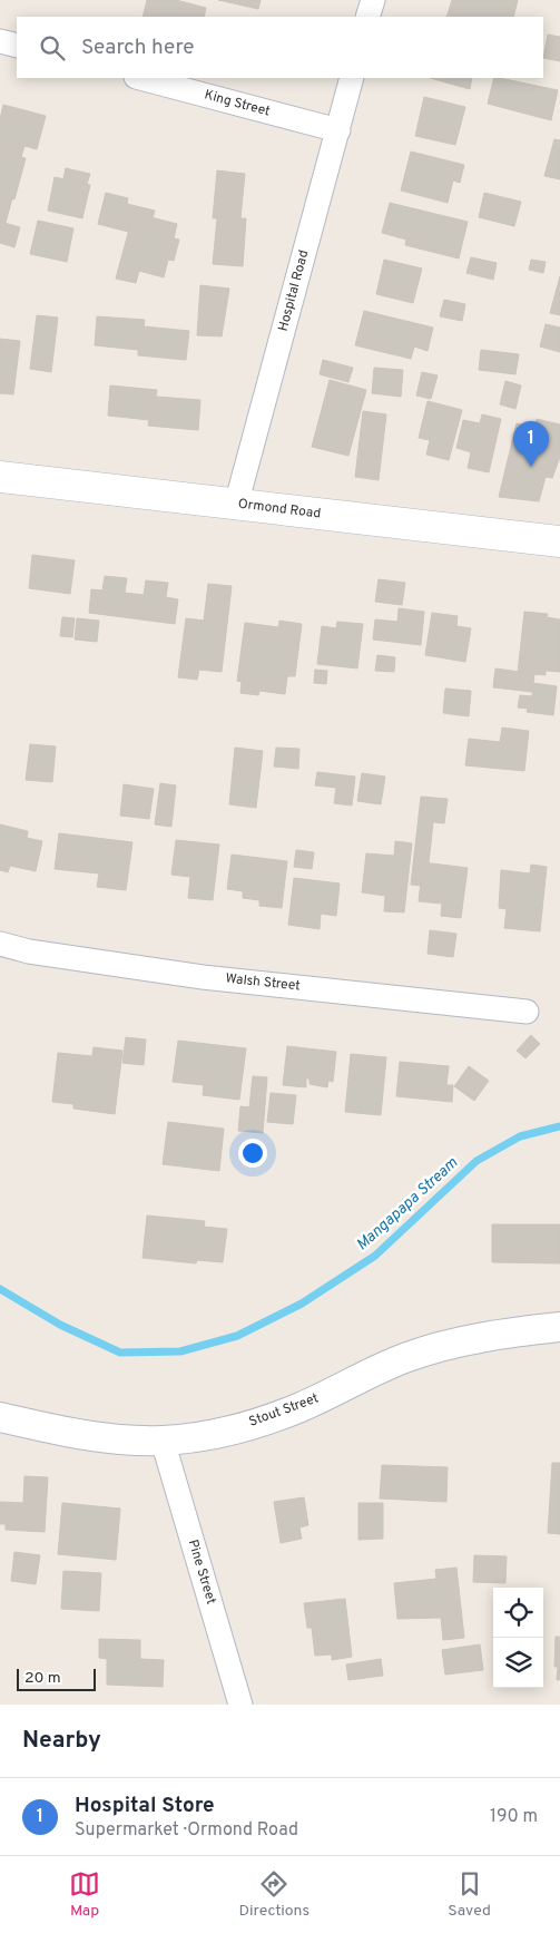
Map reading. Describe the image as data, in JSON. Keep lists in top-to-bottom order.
{
  "streets": {
    "main road": ["Ormond Road"],
    "street": [
      "King Street",
      "Hospital Road",
      "Walsh Street",
      "Stout Street",
      "Pine Street"
    ]
  },
  "crossings": [
    ["King Street", "Hospital Road"],
    ["Hospital Road", "Ormond Road"],
    ["Stout Street", "Pine Street"]
  ],
  "water": ["Mangapapa Stream"],
  "scale_bar": "20 m",
  "page": {
    "search": "Search here",
    "pins": "1",
    "scale": "20 m",
    "heading": "Nearby",
    "list": [
      {
        "mark": "1",
        "name": "Hospital Store",
        "note": "Supermarket · Ormond Road",
        "value": "190 m"
      }
    ],
    "nav": ["Map", "Directions", "Saved"]
  }
}
